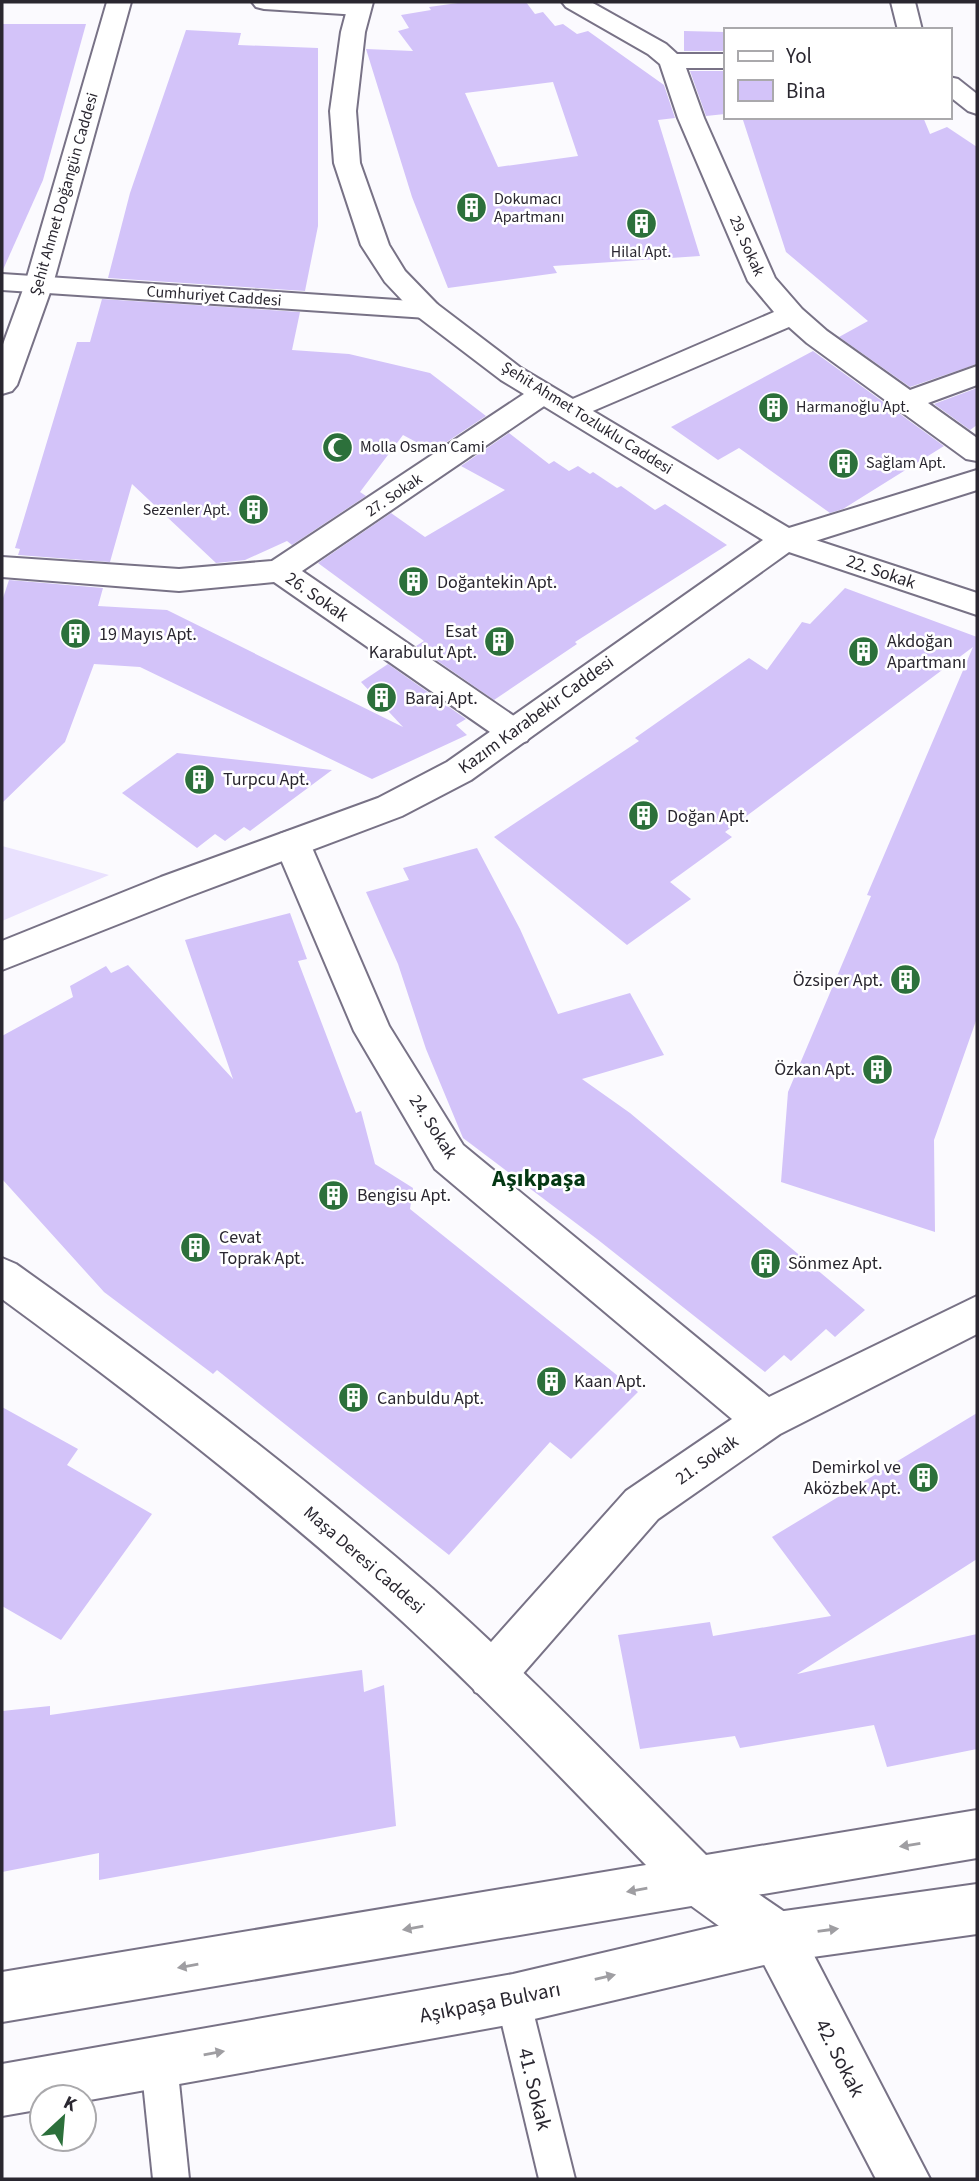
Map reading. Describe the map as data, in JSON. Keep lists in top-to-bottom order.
{
  "streets": {
    "street": [
      "Şehit Ahmet Doğangün Caddesi",
      "29. Sokak",
      "Cumhuriyet Caddesi",
      "Şehit Ahmet Tozluklu Caddesi",
      "27. Sokak",
      "22. Sokak",
      "26. Sokak",
      "Kazım Karabekir Caddesi",
      "24. Sokak",
      "21. Sokak",
      "Maşa Deresi Caddesi",
      "Aşıkpaşa Bulvarı",
      "42. Sokak"
    ],
    "lane": ["41. Sokak"]
  },
  "crossings": [
    ["Şehit Ahmet Doğangün Caddesi", "Cumhuriyet Caddesi"],
    ["Cumhuriyet Caddesi", "Şehit Ahmet Tozluklu Caddesi"],
    ["Şehit Ahmet Tozluklu Caddesi", "27. Sokak"],
    ["Şehit Ahmet Tozluklu Caddesi", "22. Sokak"],
    ["Şehit Ahmet Tozluklu Caddesi", "Kazım Karabekir Caddesi"],
    ["27. Sokak", "26. Sokak"],
    ["22. Sokak", "Kazım Karabekir Caddesi"],
    ["26. Sokak", "Kazım Karabekir Caddesi"],
    ["Kazım Karabekir Caddesi", "24. Sokak"],
    ["24. Sokak", "21. Sokak"],
    ["21. Sokak", "Maşa Deresi Caddesi"],
    ["Maşa Deresi Caddesi", "Aşıkpaşa Bulvarı"],
    ["Maşa Deresi Caddesi", "42. Sokak"],
    ["Aşıkpaşa Bulvarı", "42. Sokak"],
    ["Aşıkpaşa Bulvarı", "41. Sokak"]
  ],
  "districts": ["Aşıkpaşa"],
  "places": {
    "building": [
      "Dokumacı Apartmanı",
      "Hilal Apt.",
      "Harmanoğlu Apt.",
      "Sağlam Apt.",
      "Sezenler Apt.",
      "Doğantekin Apt.",
      "19 Mayıs Apt.",
      "Esat Karabulut Apt.",
      "Akdoğan Apartmanı",
      "Baraj Apt.",
      "Turpcu Apt.",
      "Doğan Apt.",
      "Özsiper Apt.",
      "Özkan Apt.",
      "Bengisu Apt.",
      "Cevat Toprak Apt.",
      "Sönmez Apt.",
      "Kaan Apt.",
      "Canbuldu Apt.",
      "Demirkol ve Aközbek Apt."
    ],
    "mosque": ["Molla Osman Cami"]
  },
  "legend": ["Yol", "Bina"],
  "north": "top right"
}
